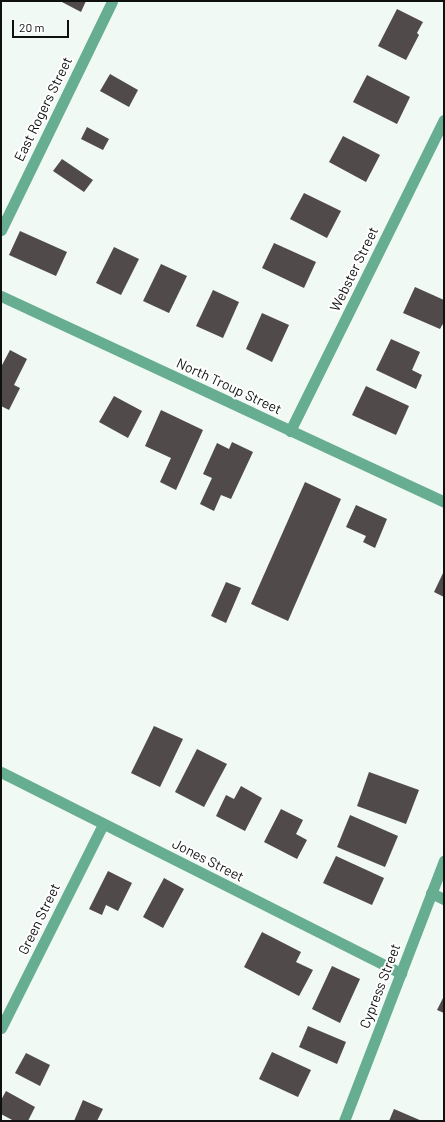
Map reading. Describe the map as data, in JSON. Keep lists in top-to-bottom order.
{
  "streets": {
    "street": [
      "East Rogers Street",
      "Webster Street",
      "North Troup Street",
      "Jones Street",
      "Green Street",
      "Cypress Street"
    ]
  },
  "crossings": [
    ["Webster Street", "North Troup Street"],
    ["Jones Street", "Green Street"],
    ["Jones Street", "Cypress Street"]
  ],
  "scale_bar": "20 m"
}
